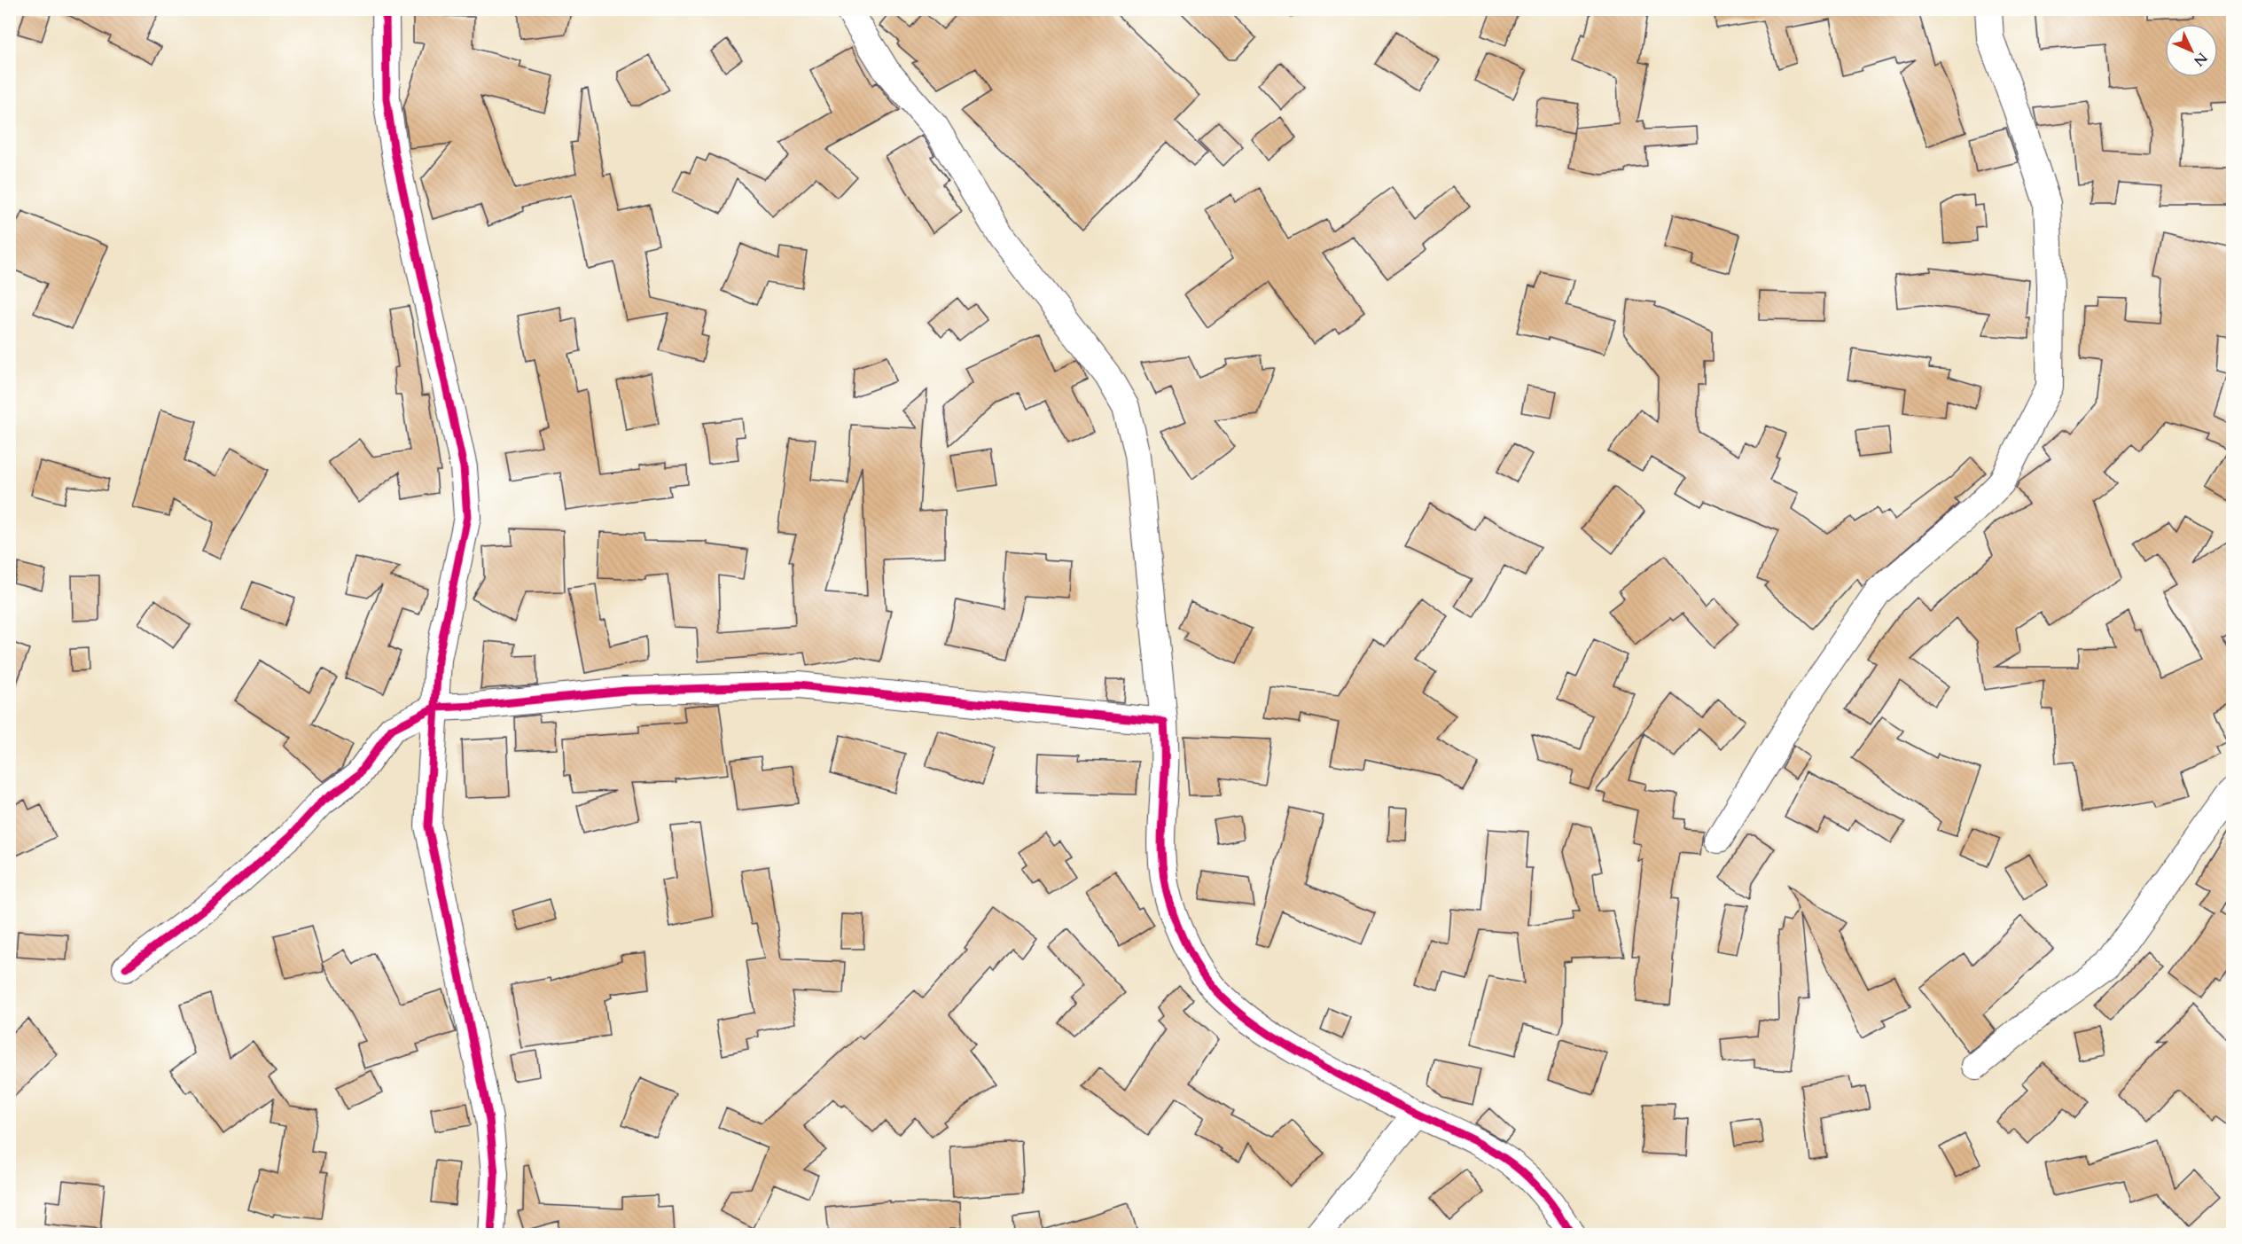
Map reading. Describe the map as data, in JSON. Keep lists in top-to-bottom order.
{
  "north": "bottom right"
}
